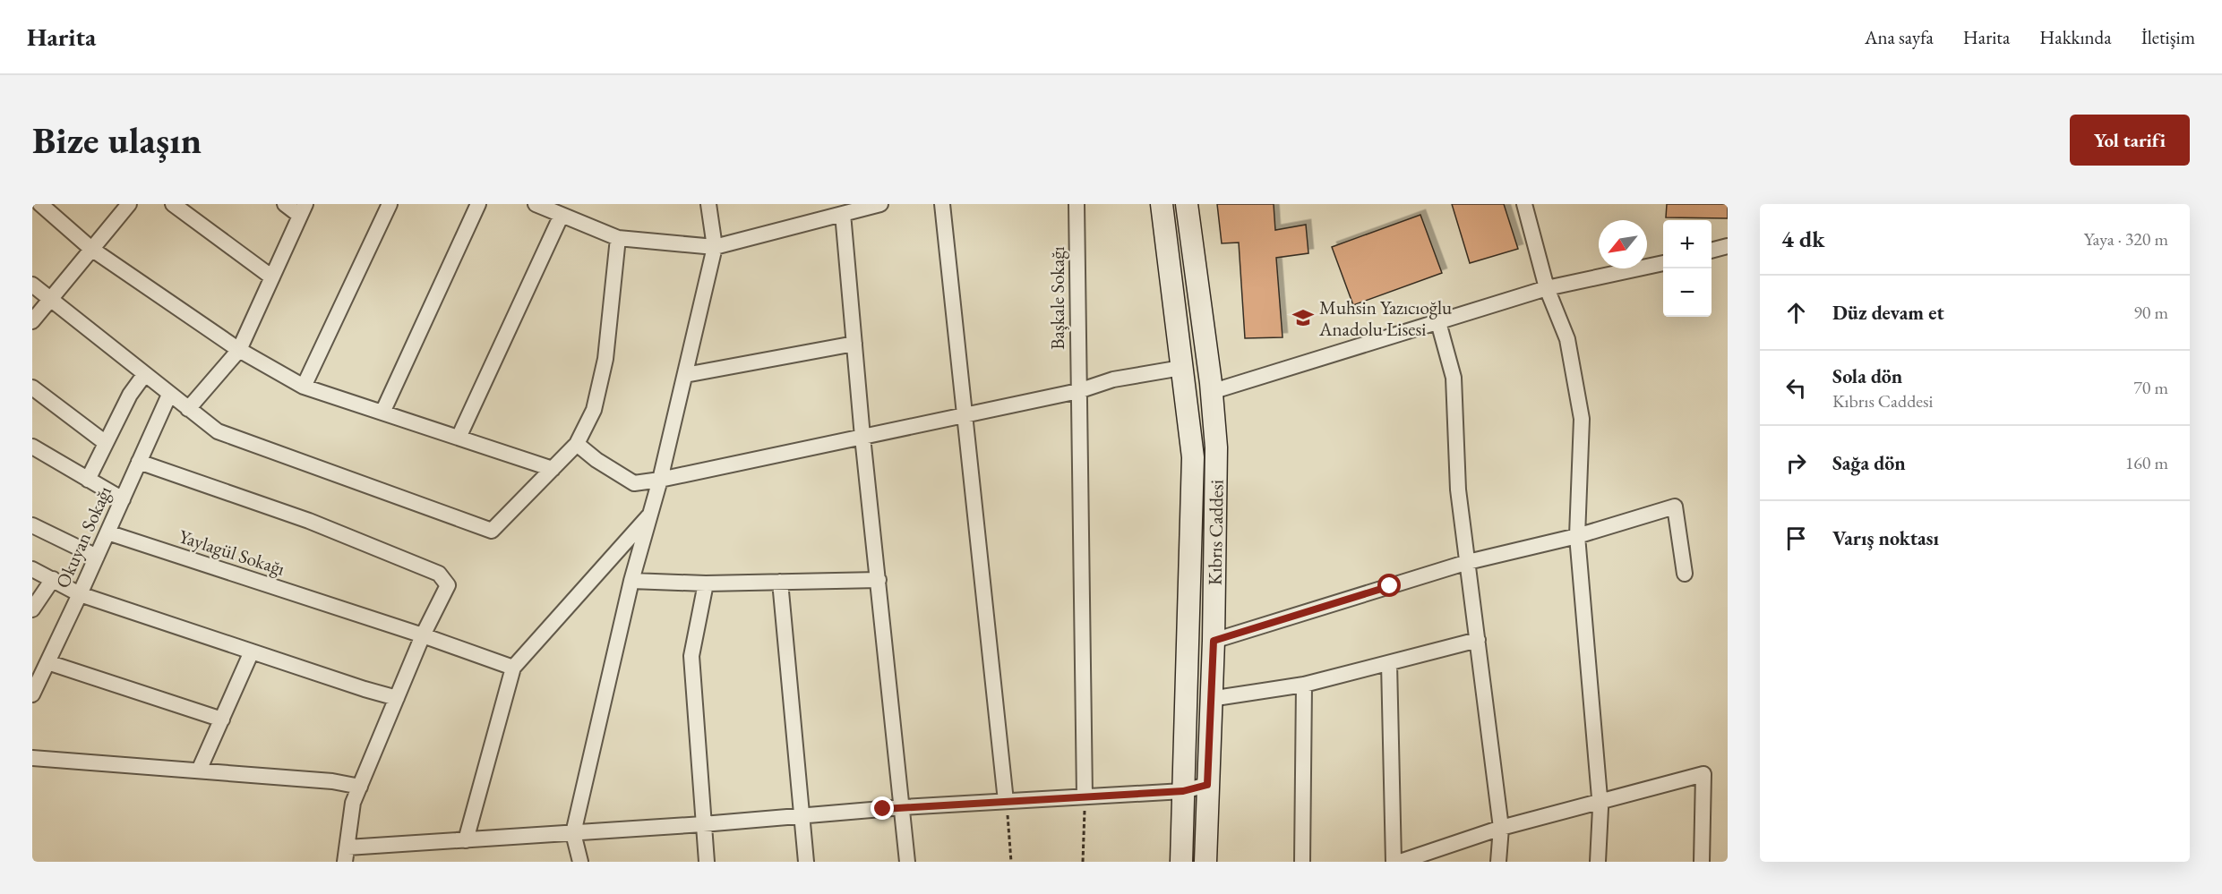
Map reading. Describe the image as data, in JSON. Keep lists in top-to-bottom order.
{
  "streets": {
    "main road": ["Kıbrıs Caddesi"],
    "street": ["Başkale Sokağı", "Okuyan Sokağı", "Yaylagül Sokağı"]
  },
  "crossings": [
    ["Okuyan Sokağı", "Yaylagül Sokağı"]
  ],
  "places": {
    "school or university": ["Muhsin Yazıcıoğlu Anadolu Lisesi"]
  },
  "north": "bottom left",
  "page": {
    "header": "Harita",
    "nav": [
      "Ana sayfa",
      "Harita",
      "Hakkında",
      "İletişim"
    ],
    "buttons": "Yol tarifi",
    "title": "Bize ulaşın",
    "heading": ["4 dk", "Yaya · 320 m"],
    "map_buttons": ["+", "−"],
    "list": [
      ["Düz devam et", "90 m"],
      ["Sola dön", "Kıbrıs Caddesi", "70 m"],
      ["Sağa dön", "160 m"],
      "Varış noktası"
    ]
  }
}
